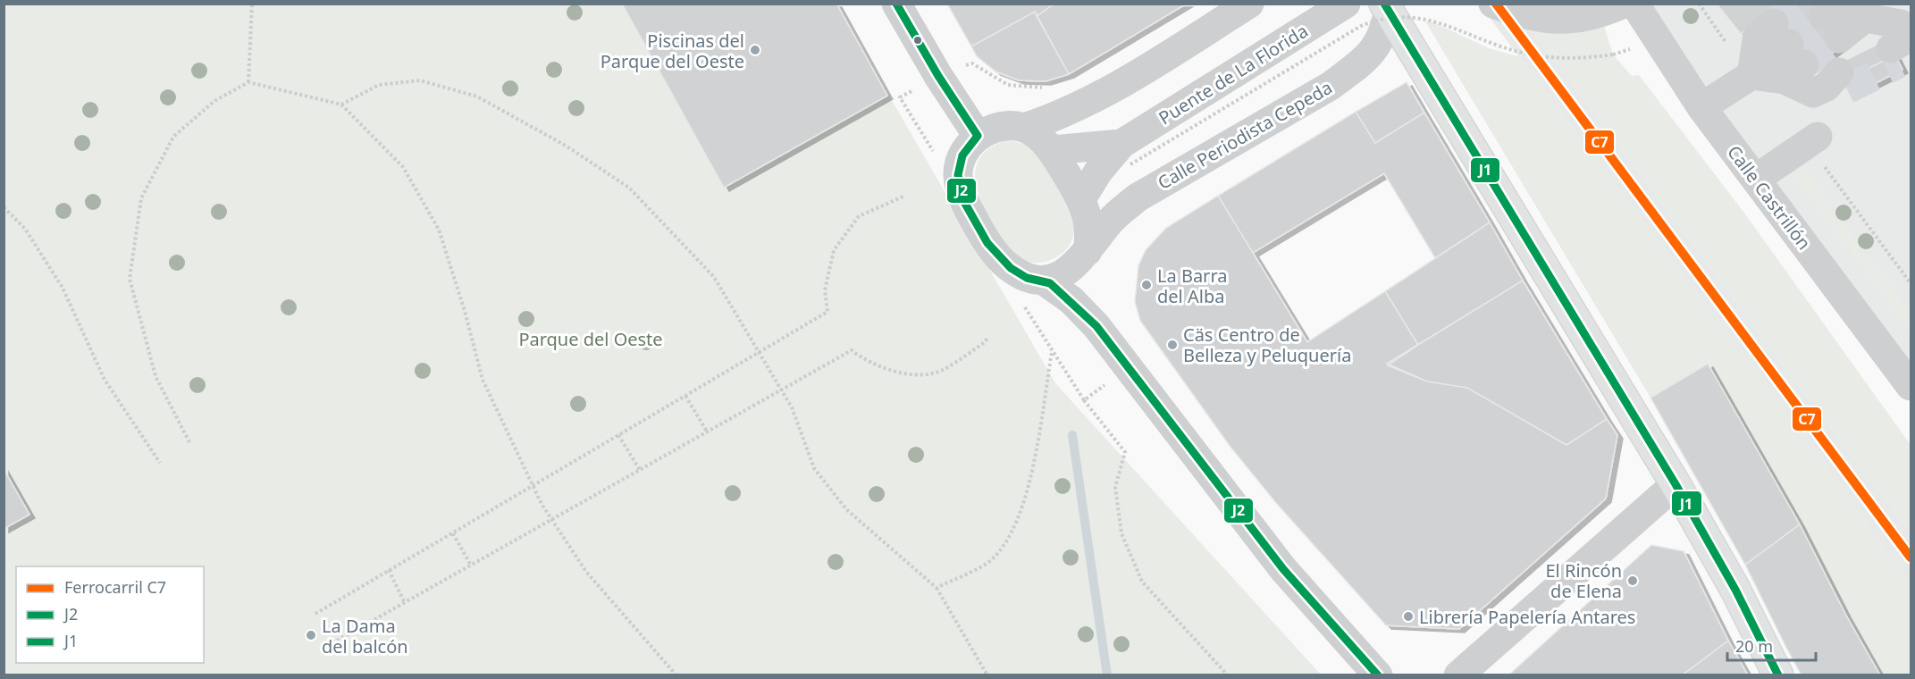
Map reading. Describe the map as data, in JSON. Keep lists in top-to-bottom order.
{
  "streets": {
    "street": ["Puente de La Florida", "Calle Periodista Cepeda", "Calle Castrillón"]
  },
  "crossings": [
    ["Puente de La Florida", "Calle Periodista Cepeda"]
  ],
  "parks": ["Parque del Oeste"],
  "places": [
    "Piscinas del Parque del Oeste",
    "La Barra del Alba",
    "Cäs Centro de Belleza y Peluquería",
    "El Rincón de Elena",
    "Librería Papelería Antares",
    "La Dama del balcón"
  ],
  "lines": ["rail line C7", "transit line J2", "transit line J1"],
  "legend": ["Ferrocarril C7", "J2", "J1"],
  "scale_bar": "20 m"
}
